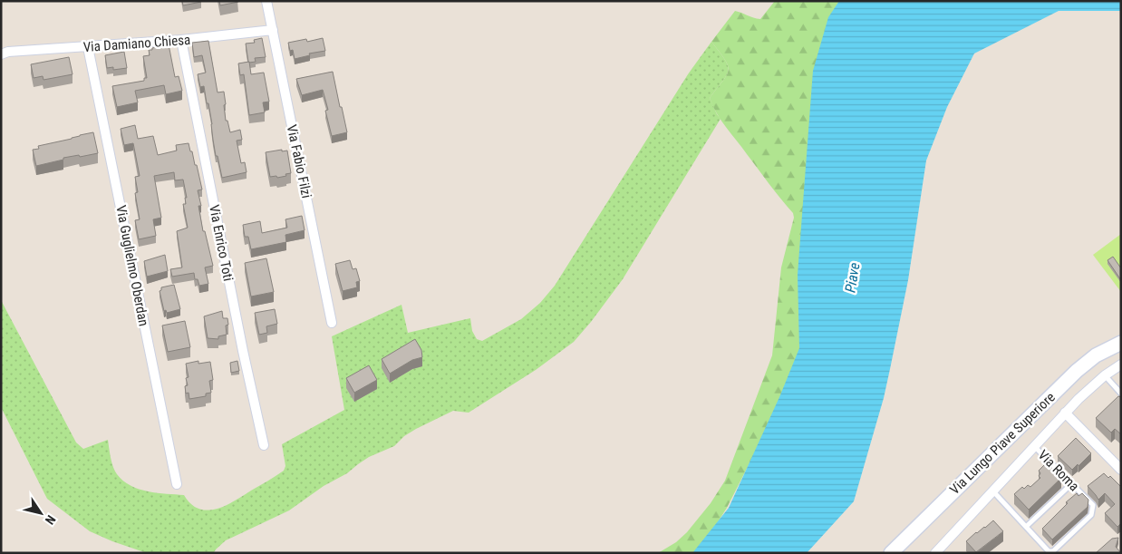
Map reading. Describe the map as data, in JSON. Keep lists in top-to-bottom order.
{
  "streets": {
    "main road": ["Via Lungo Piave Superiore"],
    "street": [
      "Via Damiano Chiesa",
      "Via Fabio Filzi",
      "Via Enrico Toti",
      "Via Guglielmo Oberdan",
      "Via Roma"
    ]
  },
  "crossings": [
    ["Via Damiano Chiesa", "Via Fabio Filzi"],
    ["Via Damiano Chiesa", "Via Enrico Toti"],
    ["Via Damiano Chiesa", "Via Guglielmo Oberdan"]
  ],
  "water": ["Piave"],
  "north": "bottom right"
}
